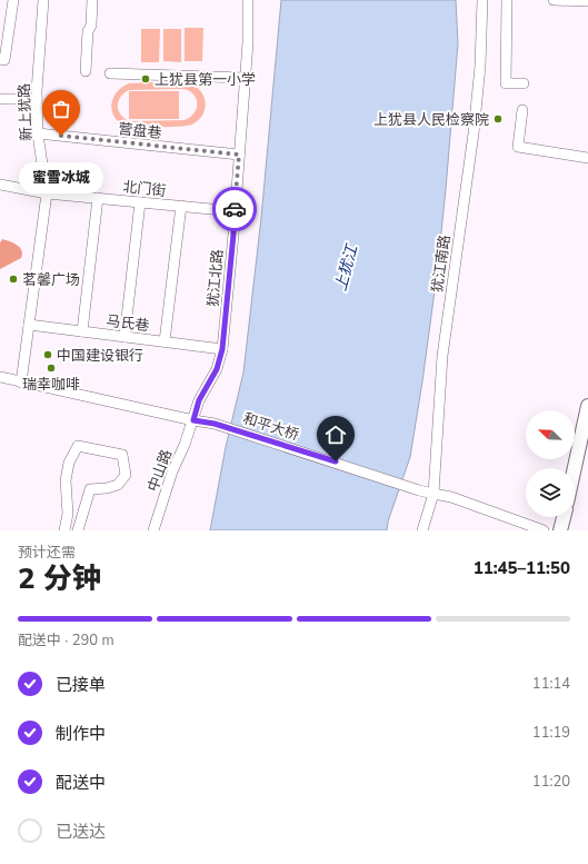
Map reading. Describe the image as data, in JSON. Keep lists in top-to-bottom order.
{
  "streets": {
    "street": [
      "新上犹路",
      "营盘巷",
      "北门街",
      "犹江南路",
      "犹江北路",
      "马氏巷",
      "和平大桥",
      "中山路"
    ]
  },
  "crossings": [
    ["新上犹路", "营盘巷"],
    ["新上犹路", "北门街"],
    ["新上犹路", "马氏巷"],
    ["新上犹路", "和平大桥"],
    ["营盘巷", "犹江北路"],
    ["北门街", "犹江北路"],
    ["犹江南路", "和平大桥"],
    ["犹江北路", "马氏巷"],
    ["犹江北路", "和平大桥"],
    ["犹江北路", "中山路"],
    ["和平大桥", "中山路"]
  ],
  "water": ["上犹江"],
  "places": [
    "上犹县第一小学",
    "上犹县人民检察院",
    "蜜雪冰城",
    "茗馨广场",
    "中国建设银行",
    "瑞幸咖啡"
  ],
  "north": "top left",
  "page": {
    "bubble": "蜜雪冰城",
    "heading": ["2 分钟", "预计还需", "11:45–11:50"],
    "bar": "配送中 · 290 m",
    "list": [
      ["已接单", "11:14"],
      ["制作中", "11:19"],
      ["配送中", "11:20"],
      "已送达"
    ]
  }
}
